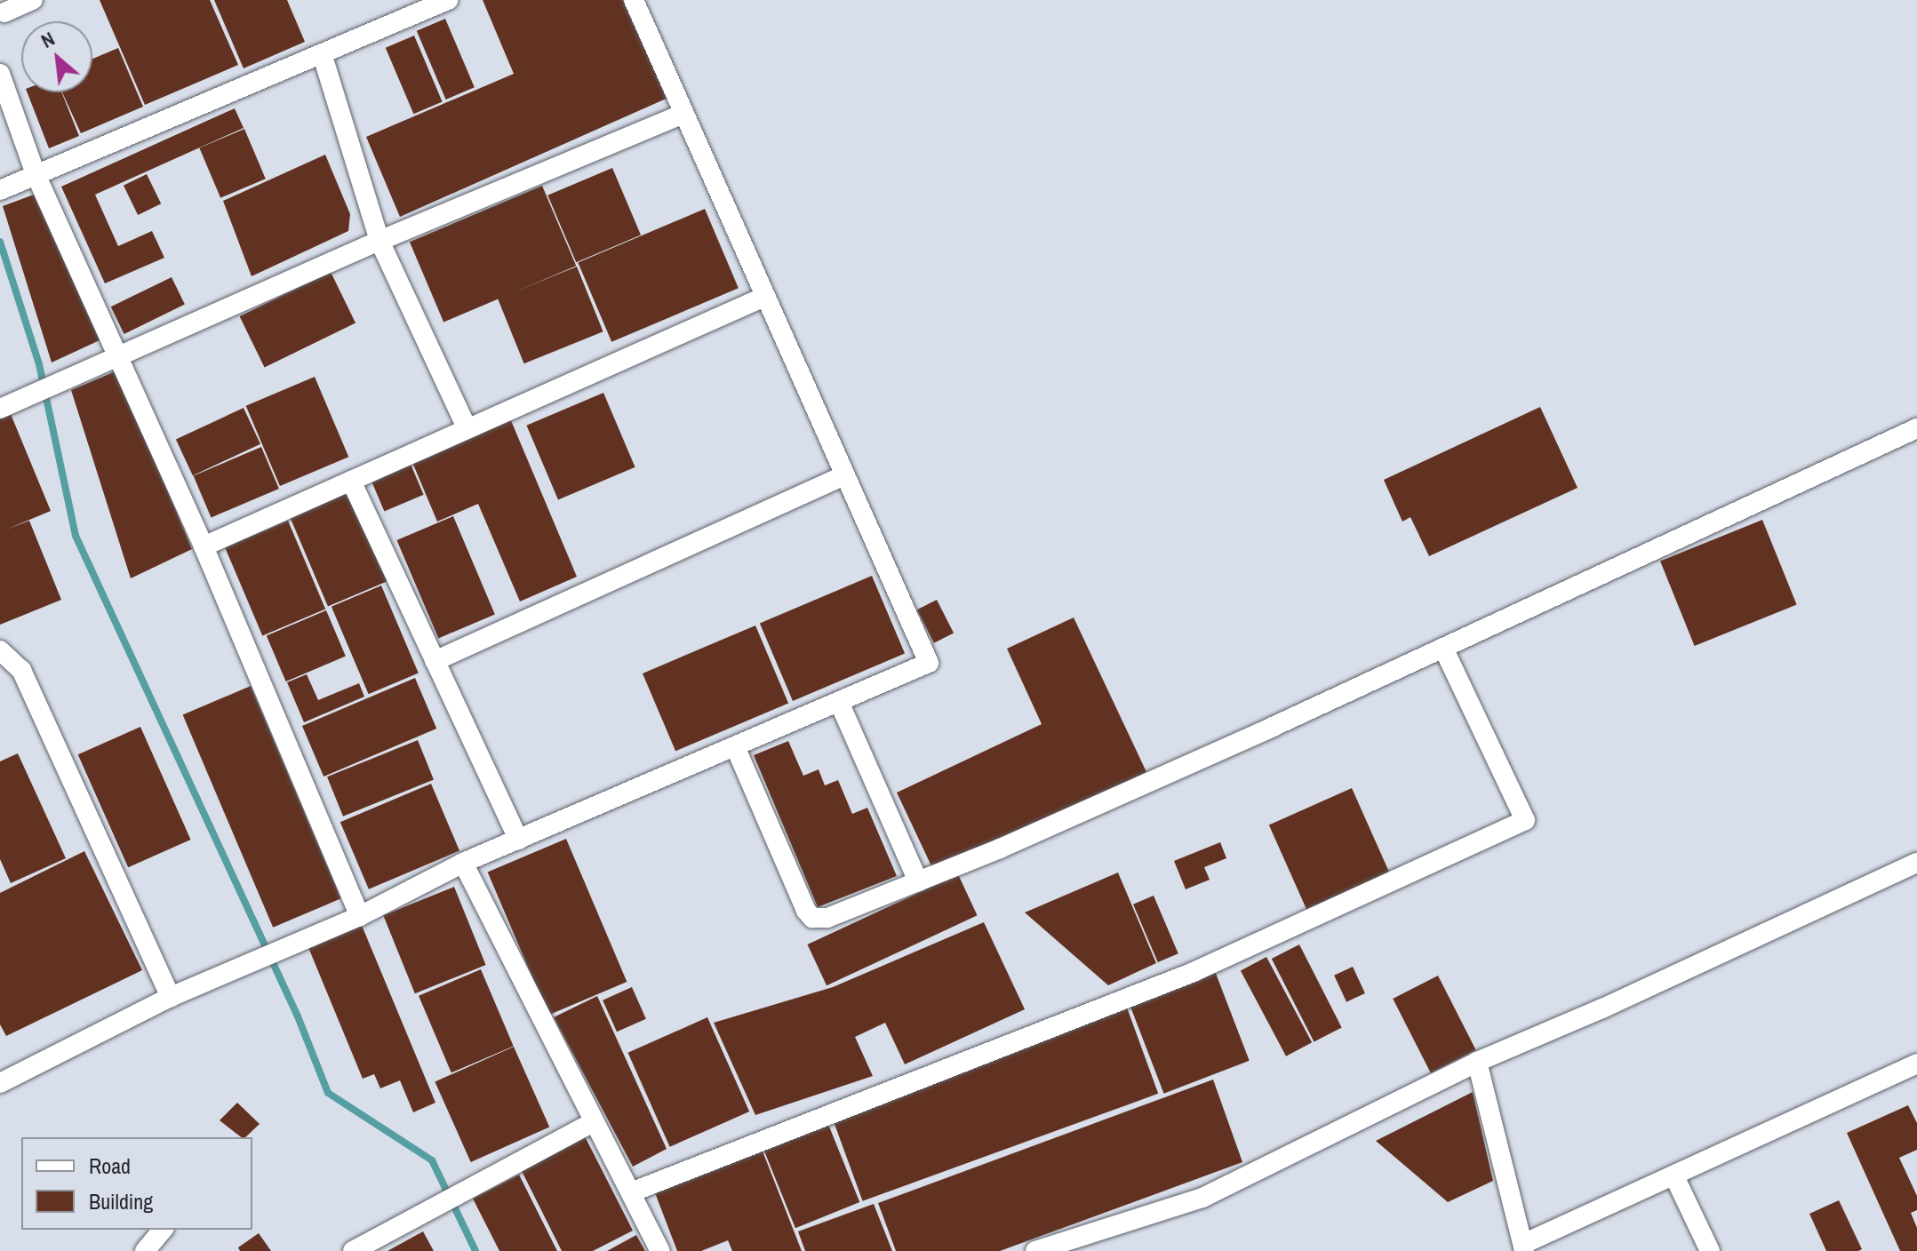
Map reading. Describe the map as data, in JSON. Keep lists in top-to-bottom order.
{
  "legend": ["Road", "Building"],
  "north": "top left"
}
